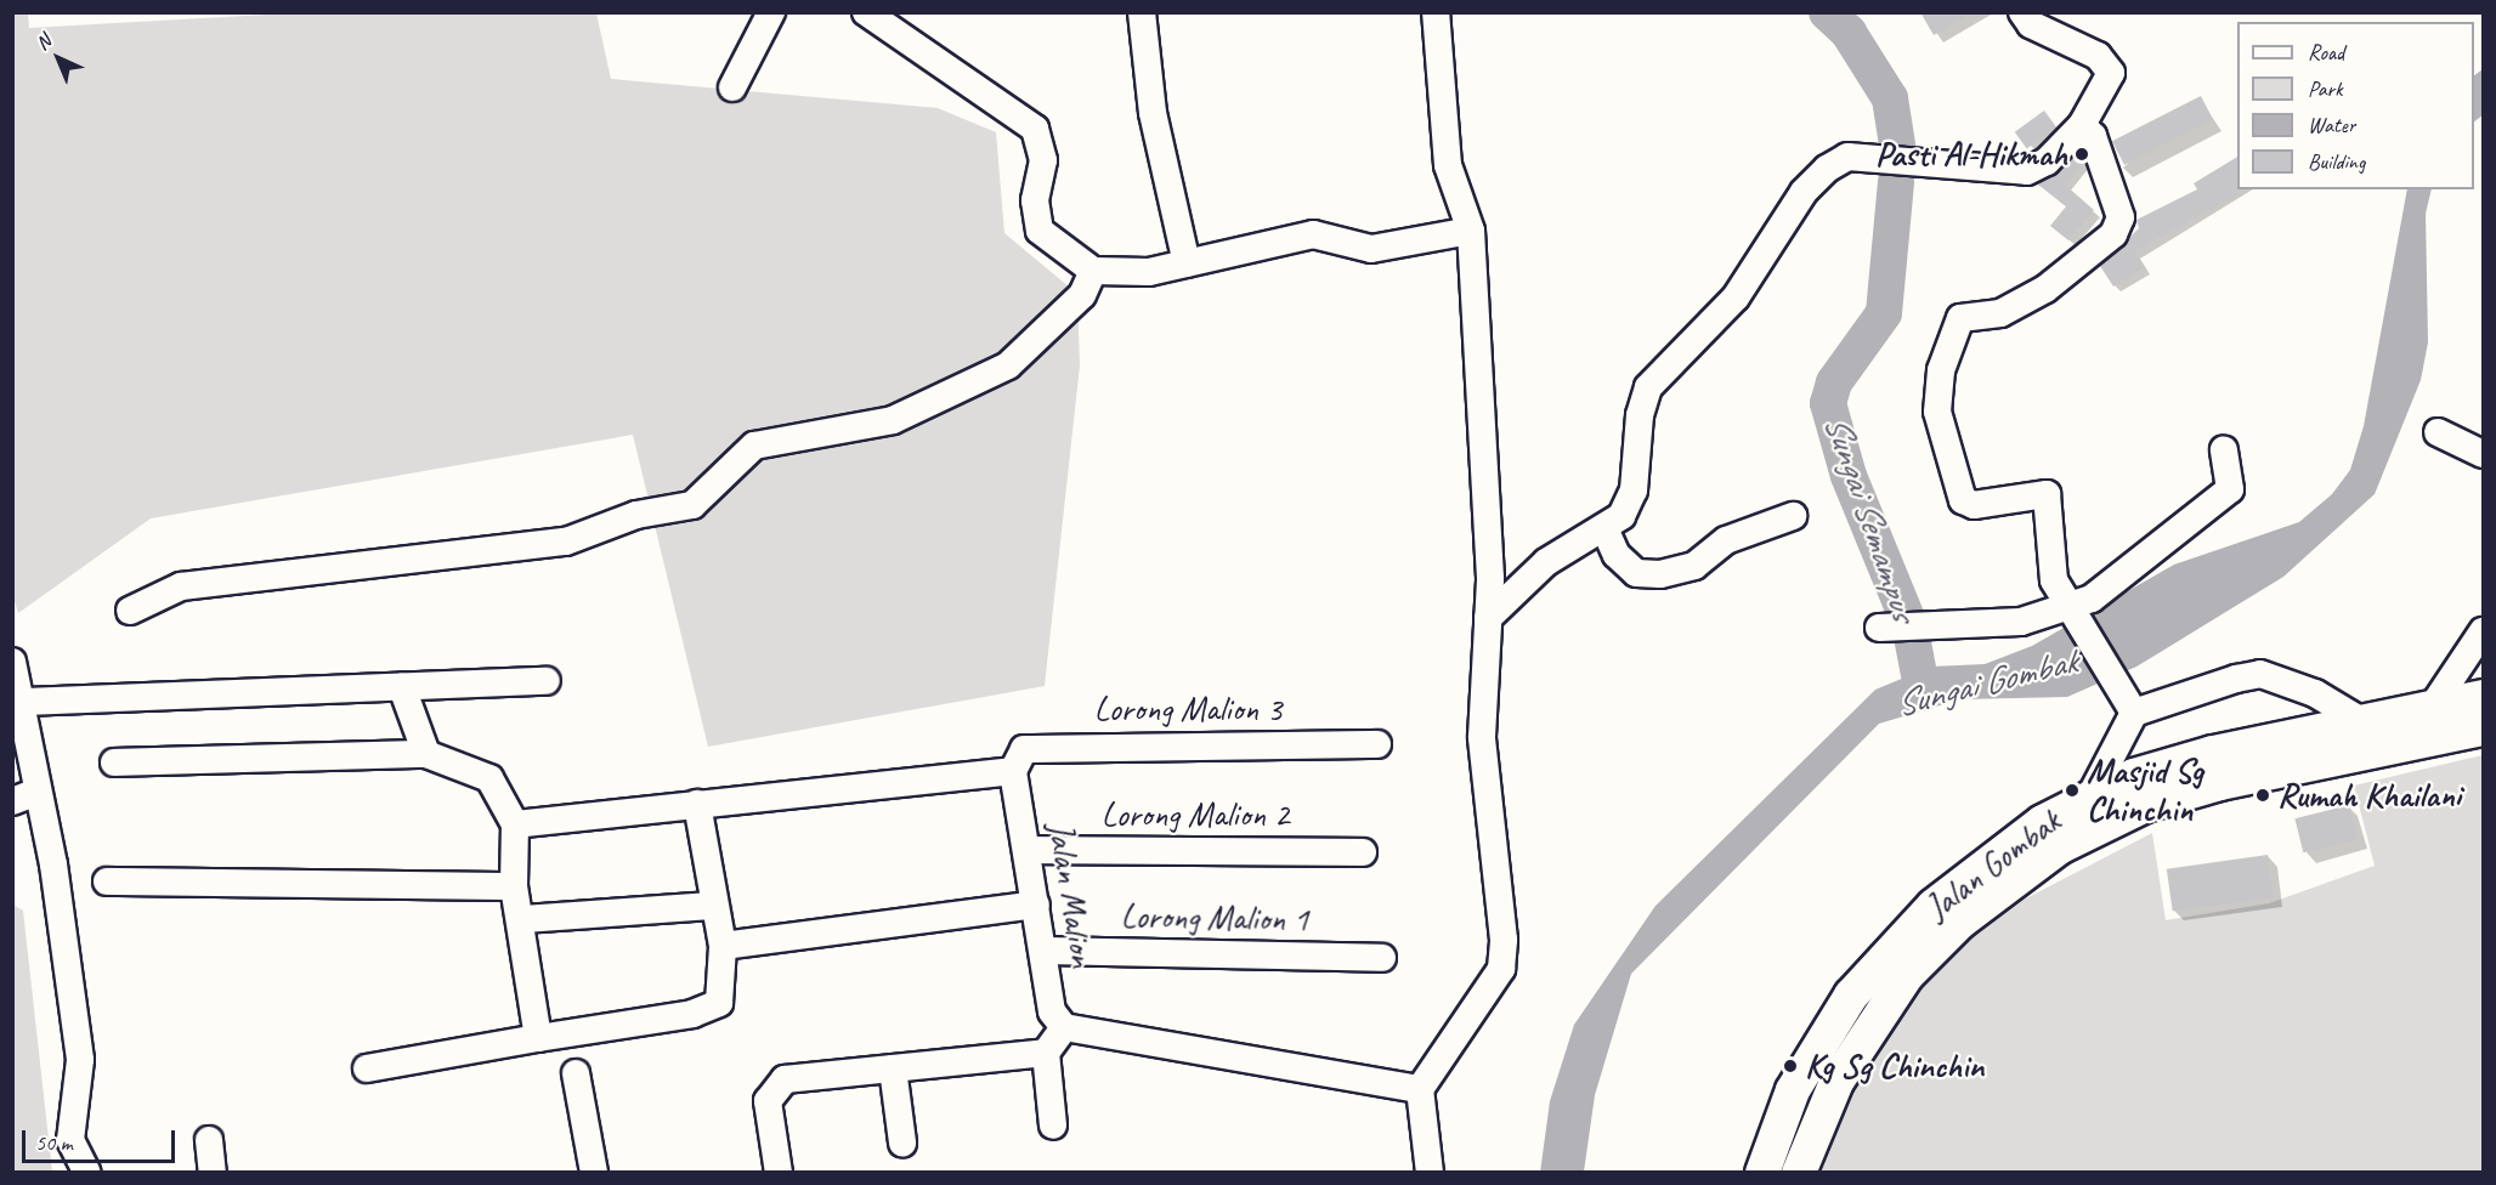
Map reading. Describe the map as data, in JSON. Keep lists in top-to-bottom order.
{
  "streets": {
    "main road": ["Jalan Gombak"],
    "street": [
      "Lorong Malion 3",
      "Lorong Malion 2",
      "Jalan Malion",
      "Lorong Malion 1"
    ]
  },
  "crossings": [
    ["Lorong Malion 3", "Jalan Malion"],
    ["Lorong Malion 2", "Jalan Malion"],
    ["Jalan Malion", "Lorong Malion 1"]
  ],
  "water": ["Sungai Semampus", "Sungai Gombak"],
  "places": [
    "Pasti Al-Hikmah",
    "Masjid Sg Chinchin",
    "Rumah Khailani",
    "Kg Sg Chinchin"
  ],
  "legend": [
    "Road",
    "Park",
    "Water",
    "Building"
  ],
  "scale_bar": "50 m",
  "north": "top left"
}
